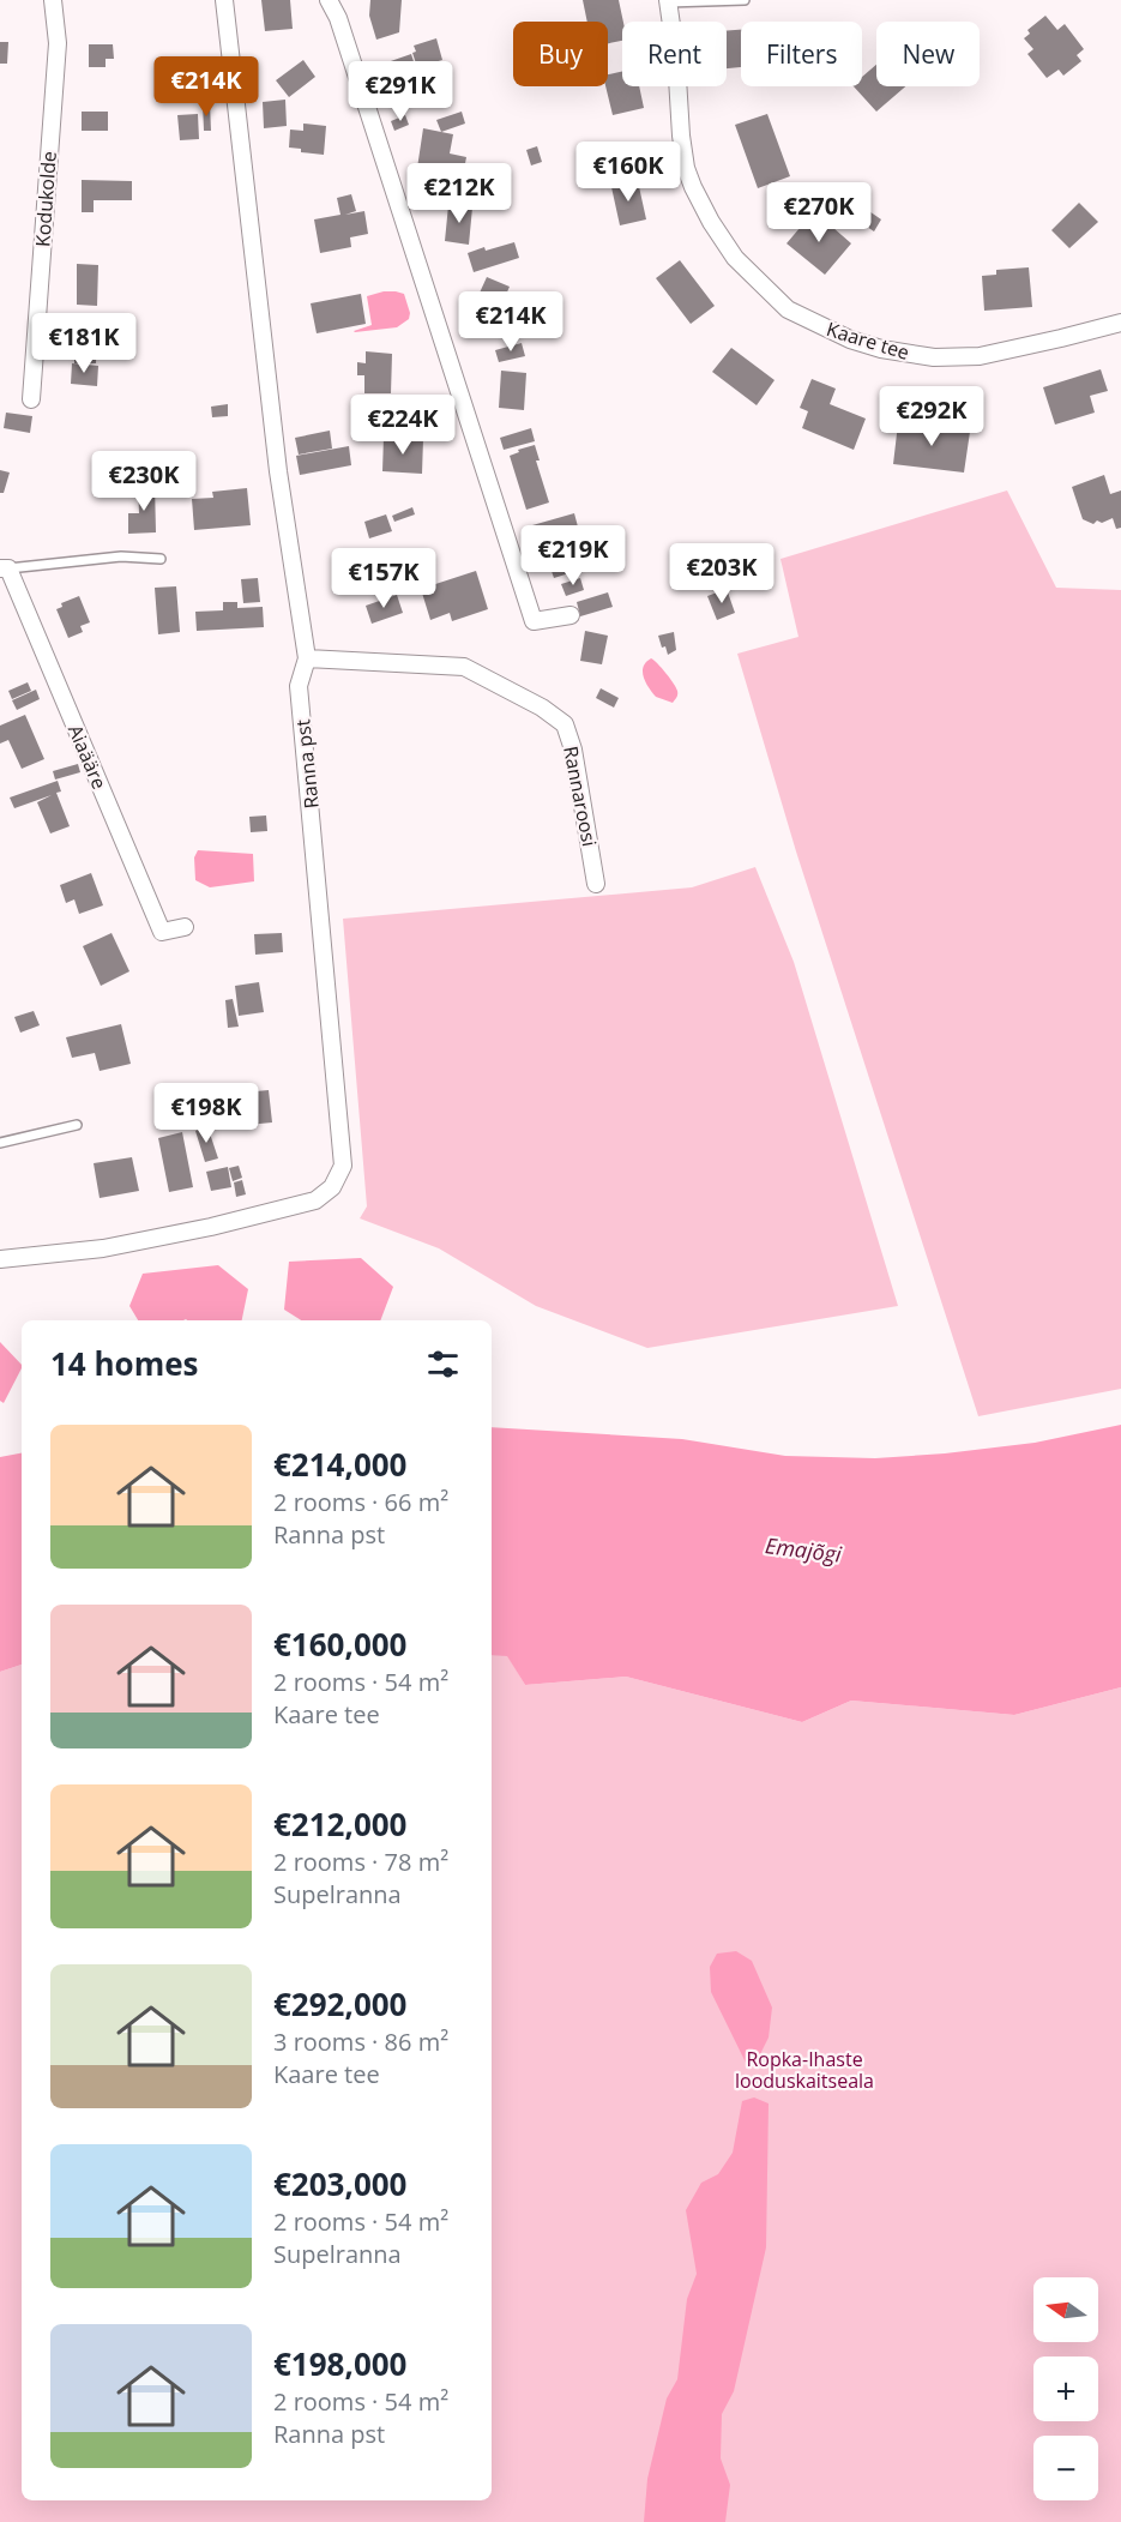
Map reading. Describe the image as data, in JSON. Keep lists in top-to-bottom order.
{
  "streets": {
    "street": [
      "Kodukolde",
      "Kaare tee",
      "Aiaääre",
      "Ranna pst",
      "Rannaroosi"
    ]
  },
  "crossings": [
    ["Ranna pst", "Rannaroosi"]
  ],
  "water": ["Emajõgi"],
  "parks": ["Ropka-Ihaste looduskaitseala"],
  "north": "left",
  "page": {
    "chip": [
      "Buy",
      "Rent",
      "Filters",
      "New"
    ],
    "price": [
      "€214K",
      "€291K",
      "€160K",
      "€212K",
      "€270K",
      "€214K",
      "€181K",
      "€292K",
      "€224K",
      "€230K",
      "€219K",
      "€203K",
      "€157K",
      "€198K"
    ],
    "heading": "14 homes",
    "list": [
      {
        "name": "€214,000",
        "note": "2 rooms · 66 m² · Ranna pst"
      },
      {
        "name": "€160,000",
        "note": "2 rooms · 54 m² · Kaare tee"
      },
      {
        "name": "€212,000",
        "note": "2 rooms · 78 m² · Supelranna"
      },
      {
        "name": "€292,000",
        "note": "3 rooms · 86 m² · Kaare tee"
      },
      {
        "name": "€203,000",
        "note": "2 rooms · 54 m² · Supelranna"
      },
      {
        "name": "€198,000",
        "note": "2 rooms · 54 m² · Ranna pst"
      }
    ],
    "map_buttons": ["+", "−"]
  }
}
